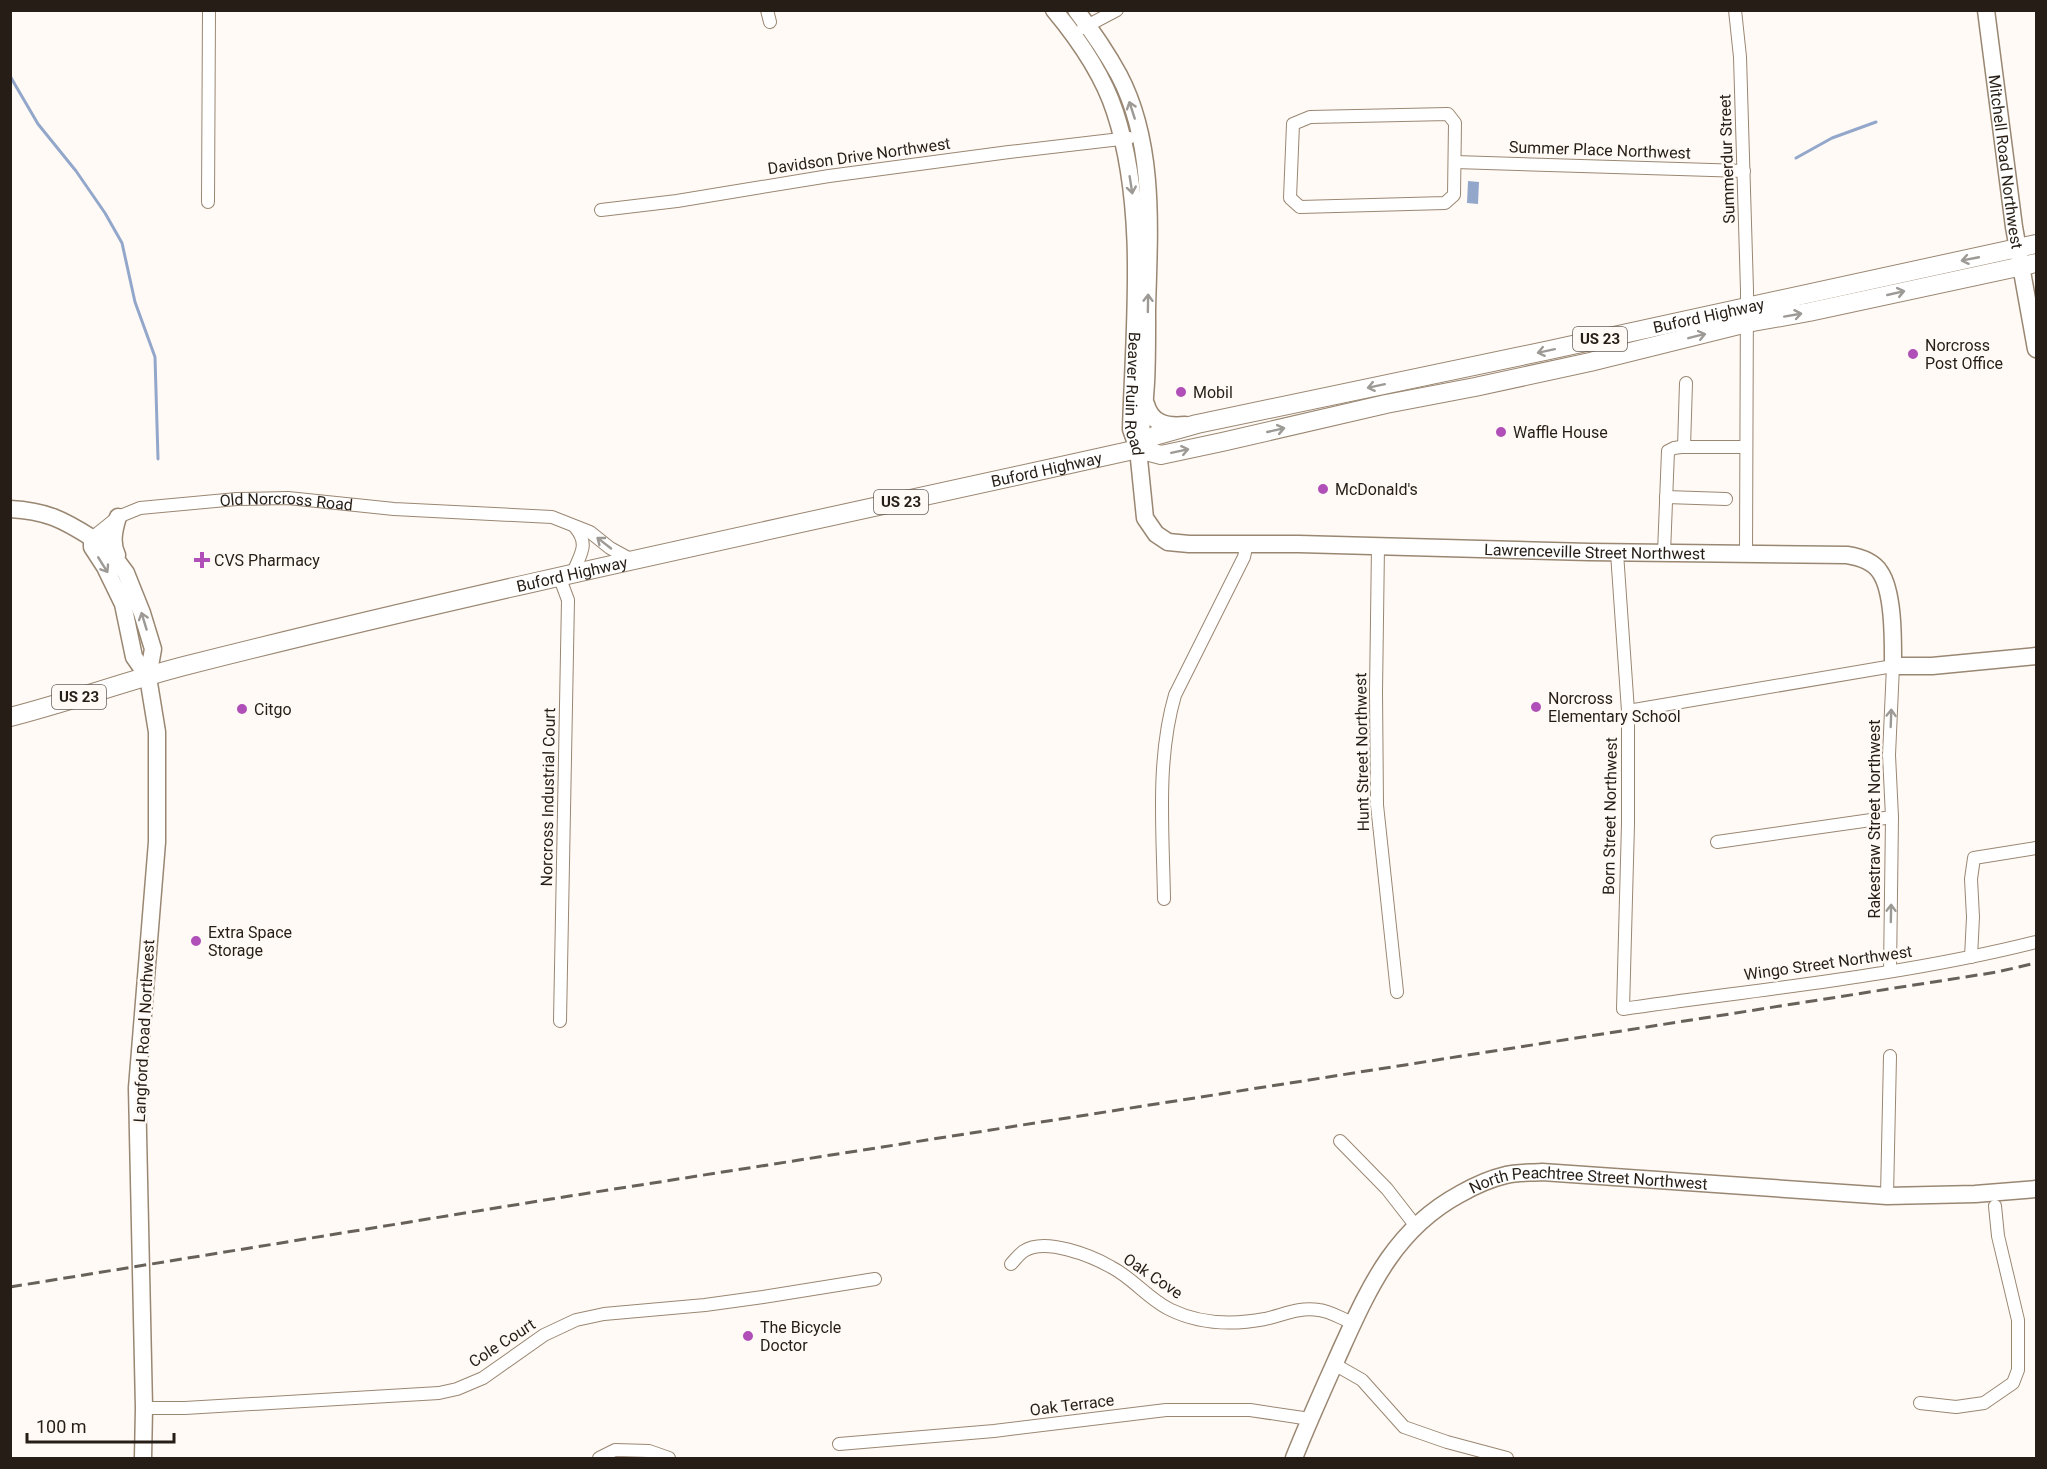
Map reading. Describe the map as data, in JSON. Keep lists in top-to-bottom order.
{
  "streets": {
    "main road": ["Buford Highway", "US 23"],
    "street": [
      "Summer Place Northwest",
      "Davidson Drive Northwest",
      "Summerdur Street",
      "Mitchell Road Northwest",
      "Beaver Ruin Road",
      "Old Norcross Road",
      "Lawrenceville Street Northwest",
      "Hunt Street Northwest",
      "Norcross Industrial Court",
      "Born Street Northwest",
      "Rakestraw Street Northwest",
      "Wingo Street Northwest",
      "Langford Road Northwest",
      "North Peachtree Street Northwest",
      "Oak Cove",
      "Cole Court",
      "Oak Terrace"
    ]
  },
  "crossings": [
    ["Summer Place Northwest", "Summerdur Street"],
    ["Davidson Drive Northwest", "Beaver Ruin Road"],
    ["Summerdur Street", "Buford Highway"],
    ["Summerdur Street", "Lawrenceville Street Northwest"],
    ["Mitchell Road Northwest", "Buford Highway"],
    ["Buford Highway", "Beaver Ruin Road"],
    ["Buford Highway", "Old Norcross Road"],
    ["Buford Highway", "Lawrenceville Street Northwest"],
    ["Buford Highway", "Norcross Industrial Court"],
    ["Buford Highway", "Langford Road Northwest"],
    ["Beaver Ruin Road", "Lawrenceville Street Northwest"],
    ["Old Norcross Road", "Langford Road Northwest"],
    ["Lawrenceville Street Northwest", "Hunt Street Northwest"],
    ["Lawrenceville Street Northwest", "Born Street Northwest"],
    ["Lawrenceville Street Northwest", "Rakestraw Street Northwest"],
    ["Born Street Northwest", "Wingo Street Northwest"],
    ["Rakestraw Street Northwest", "Wingo Street Northwest"],
    ["Langford Road Northwest", "Cole Court"],
    ["North Peachtree Street Northwest", "Oak Cove"],
    ["North Peachtree Street Northwest", "Oak Terrace"]
  ],
  "one_way": ["Rakestraw Street Northwest"],
  "places": {
    "other": [
      "Norcross Post Office",
      "Mobil",
      "Waffle House",
      "McDonald's",
      "Norcross Elementary School",
      "Citgo",
      "Extra Space Storage",
      "The Bicycle Doctor"
    ],
    "health": ["CVS Pharmacy"]
  },
  "scale_bar": "100 m"
}
